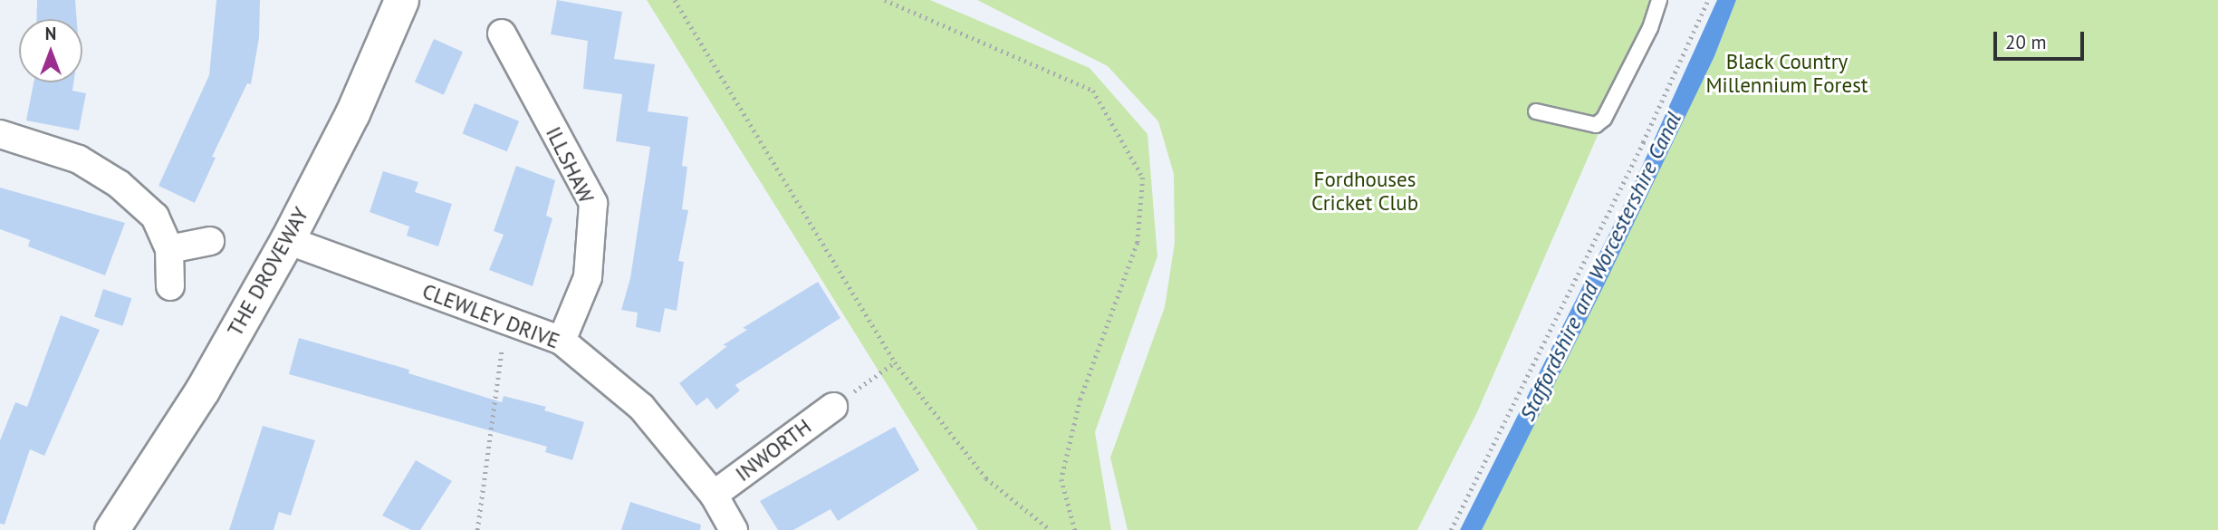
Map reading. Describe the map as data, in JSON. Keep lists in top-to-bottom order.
{
  "streets": {
    "street": [
      "ILLSHAW",
      "THE DROVEWAY",
      "CLEWLEY DRIVE",
      "INWORTH"
    ]
  },
  "crossings": [
    ["ILLSHAW", "CLEWLEY DRIVE"],
    ["THE DROVEWAY", "CLEWLEY DRIVE"],
    ["CLEWLEY DRIVE", "INWORTH"]
  ],
  "water": ["Staffordshire and Worcestershire Canal"],
  "parks": ["Black Country Millennium Forest", "Fordhouses Cricket Club"],
  "scale_bar": "20 m",
  "north": "top"
}
